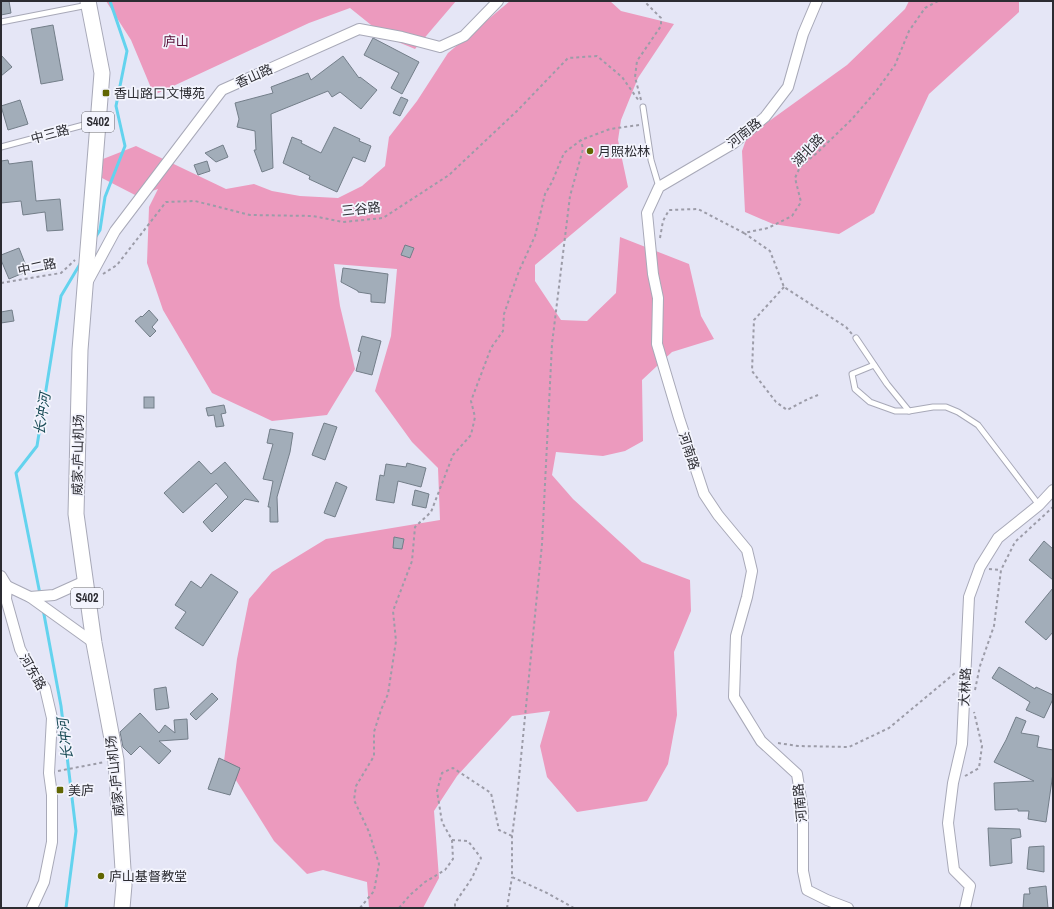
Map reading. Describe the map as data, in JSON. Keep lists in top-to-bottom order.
{
  "streets": {
    "main road": ["S402", "威家-庐山机场"],
    "street": [
      "香山路",
      "河南路",
      "河东路",
      "大林路"
    ],
    "lane": ["中三路"],
    "path": ["湖北路", "三谷路", "中二路"]
  },
  "crossings": [
    ["香山路", "三谷路"],
    ["香山路", "威家-庐山机场"],
    ["中三路", "威家-庐山机场"],
    ["三谷路", "威家-庐山机场"]
  ],
  "water": ["长冲河"],
  "parks": ["庐山"],
  "places": {
    "transit": ["香山路口文博苑", "美庐"],
    "other": ["月照松林", "庐山基督教堂"]
  }
}
